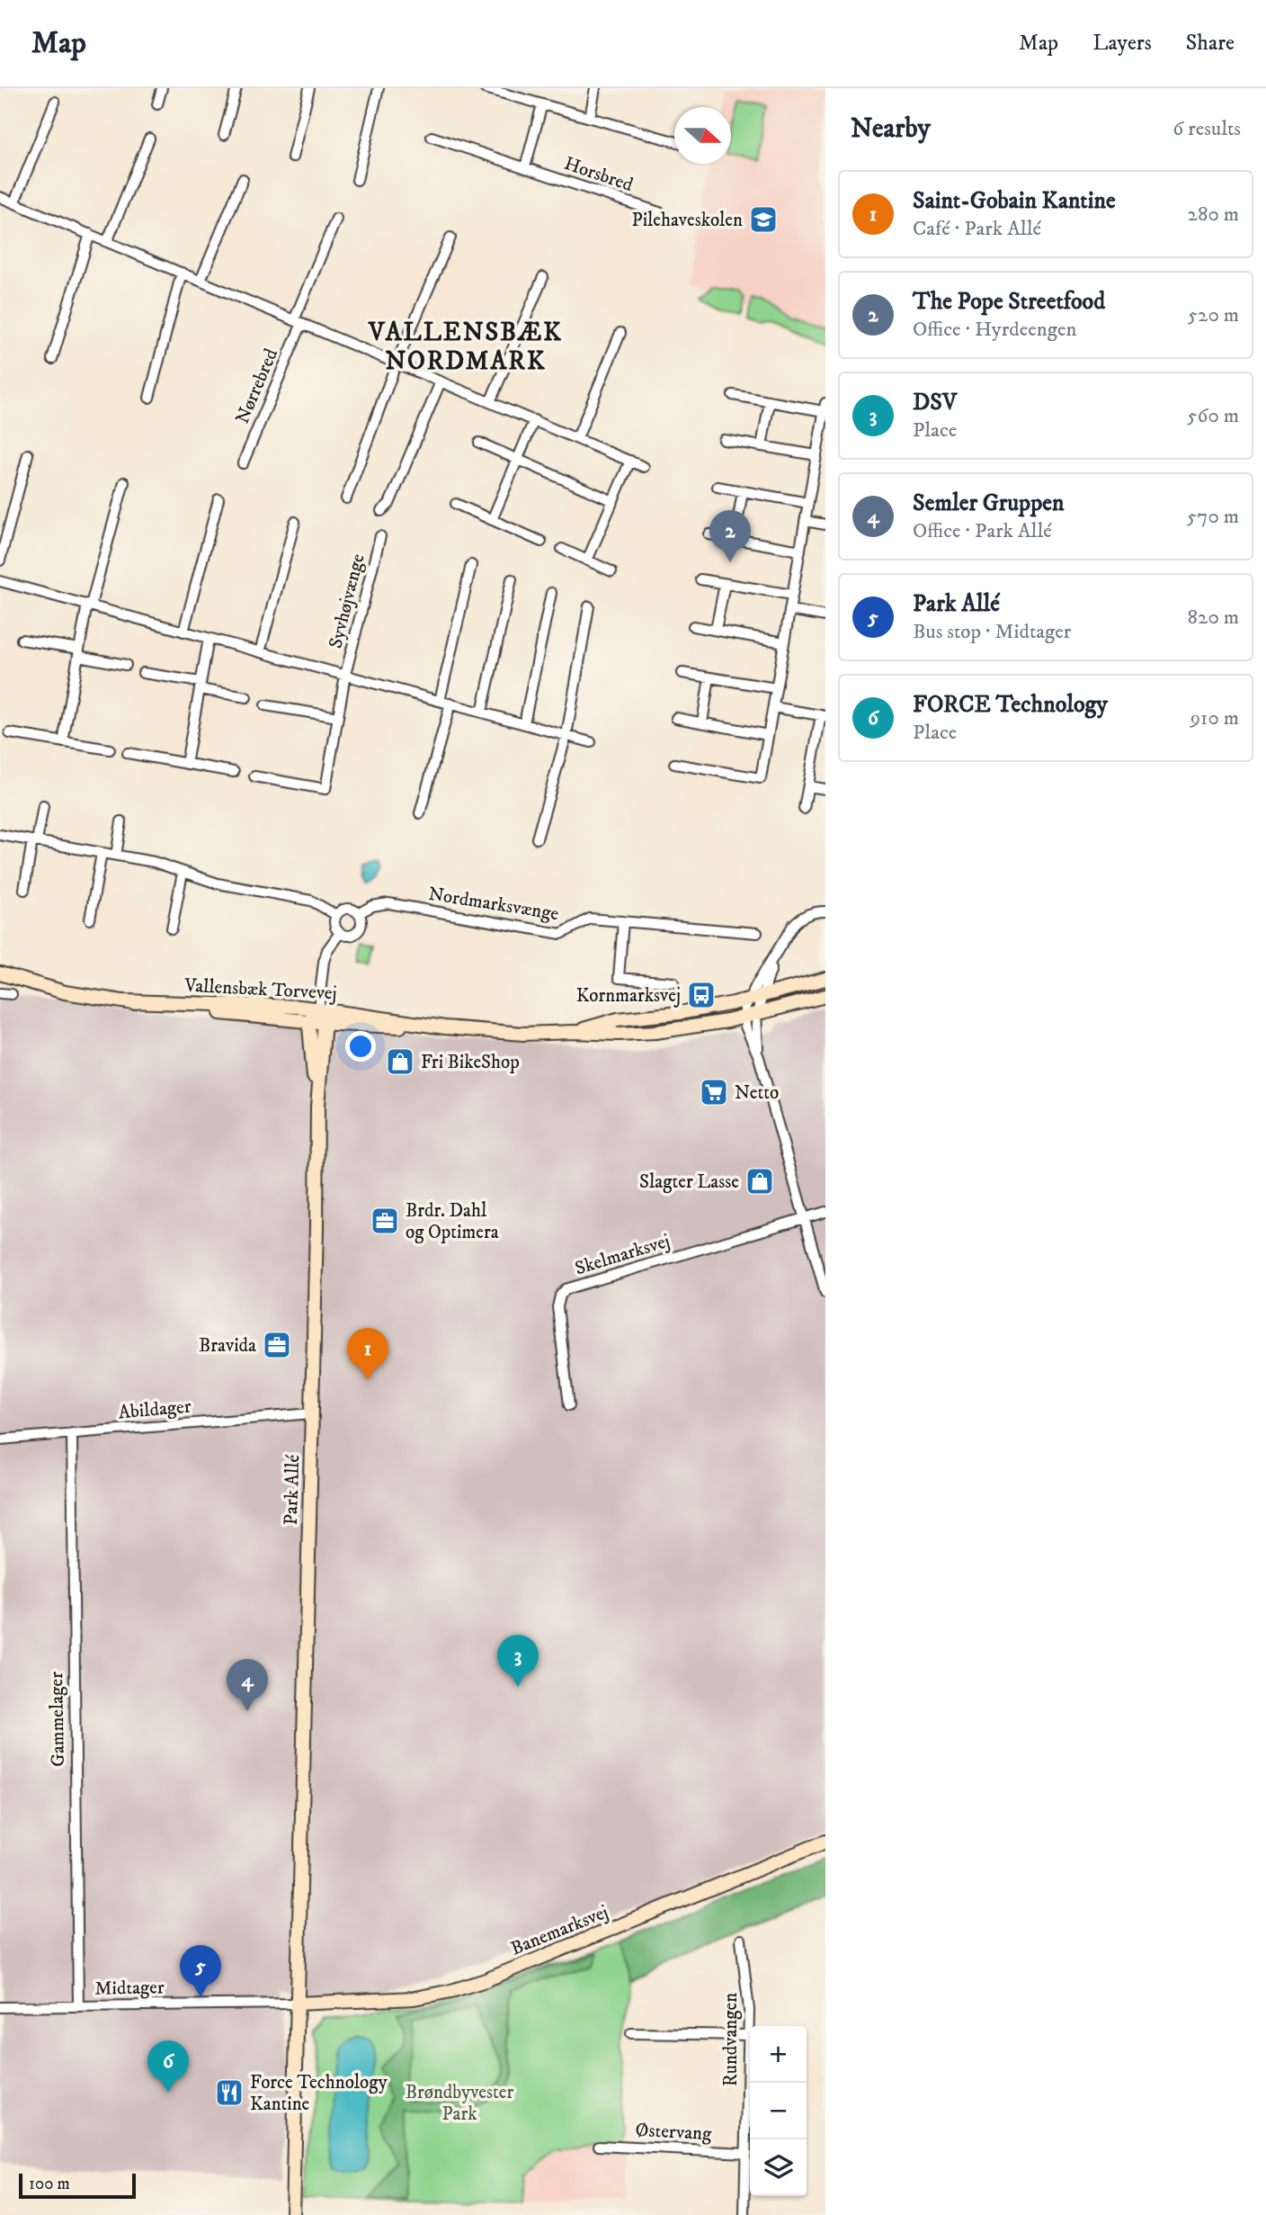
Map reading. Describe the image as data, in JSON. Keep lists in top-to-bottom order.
{
  "streets": {
    "street": [
      "Horsbred",
      "Nørrebred",
      "Syvhøjvænge",
      "Nordmarksvænge",
      "Vallensbæk Torvevej",
      "Skelmarksvej",
      "Abildager",
      "Park Allé",
      "Gammelager",
      "Banemarksvej",
      "Midtager",
      "Rundvangen",
      "Østervang"
    ]
  },
  "crossings": [
    ["Vallensbæk Torvevej", "Park Allé"],
    ["Abildager", "Park Allé"],
    ["Abildager", "Gammelager"],
    ["Park Allé", "Banemarksvej"],
    ["Park Allé", "Midtager"],
    ["Gammelager", "Midtager"],
    ["Banemarksvej", "Midtager"],
    ["Rundvangen", "Østervang"]
  ],
  "districts": ["VALLENSBÆK NORDMARK"],
  "parks": ["Brøndbyvester Park"],
  "places": {
    "school or university": ["Pilehaveskolen"],
    "bus stop": ["Kornmarksvej"],
    "shop": ["Fri BikeShop", "Slagter Lasse"],
    "supermarket": ["Netto"],
    "office": ["Brdr. Dahl og Optimera", "Bravida"],
    "restaurant": ["Force Technology Kantine"]
  },
  "scale_bar": "100 m",
  "north": "right",
  "page": {
    "header": "Map",
    "nav": ["Map", "Layers", "Share"],
    "heading": ["Nearby", "6 results"],
    "list": [
      {
        "mark": "1",
        "name": "Saint-Gobain Kantine",
        "note": "Café · Park Allé",
        "value": "280 m"
      },
      {
        "mark": "2",
        "name": "The Pope Streetfood",
        "note": "Office · Hyrdeengen",
        "value": "520 m"
      },
      {
        "mark": "3",
        "name": "DSV",
        "note": "Place",
        "value": "560 m"
      },
      {
        "mark": "4",
        "name": "Semler Gruppen",
        "note": "Office · Park Allé",
        "value": "570 m"
      },
      {
        "mark": "5",
        "name": "Park Allé",
        "note": "Bus stop · Midtager",
        "value": "820 m"
      },
      {
        "mark": "6",
        "name": "FORCE Technology",
        "note": "Place",
        "value": "910 m"
      }
    ],
    "pins": [
      "2",
      "1",
      "3",
      "4",
      "5",
      "6"
    ],
    "map_buttons": ["+", "−"],
    "scale": "100 m"
  }
}
